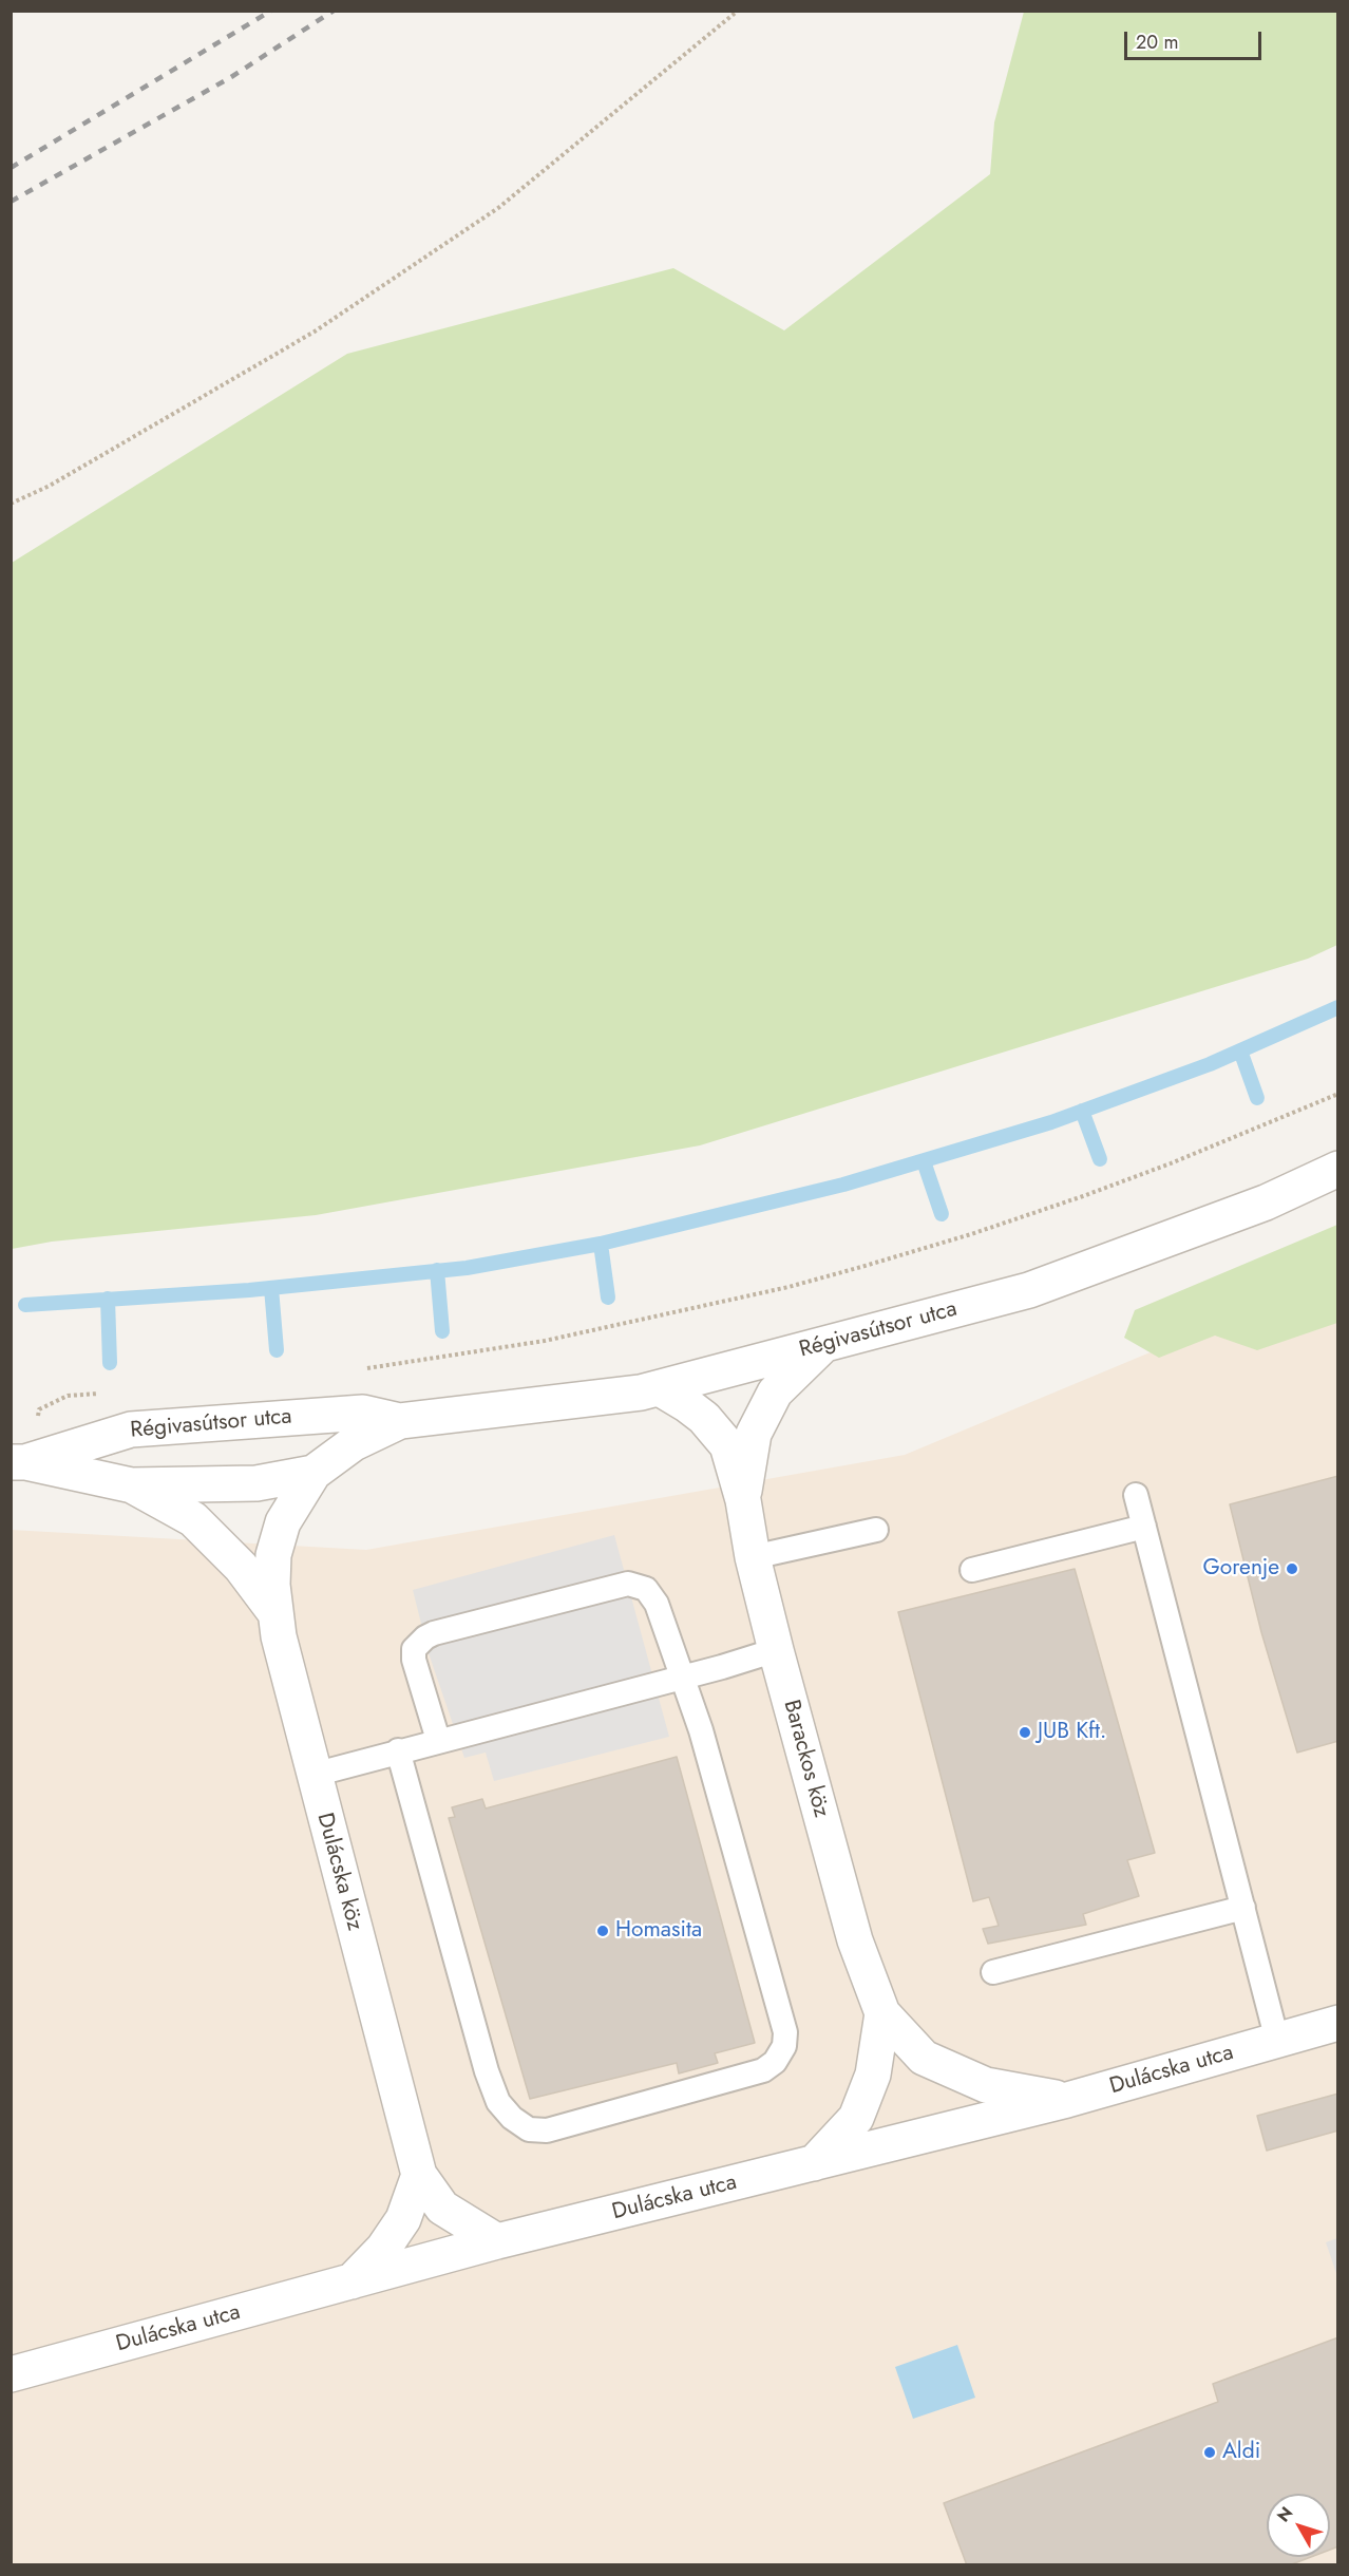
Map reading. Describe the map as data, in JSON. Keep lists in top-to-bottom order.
{
  "streets": {
    "street": [
      "Régivasútsor utca",
      "Barackos köz",
      "Dulácska köz",
      "Dulácska utca"
    ]
  },
  "crossings": [
    ["Régivasútsor utca", "Barackos köz"],
    ["Régivasútsor utca", "Dulácska köz"],
    ["Barackos köz", "Dulácska utca"],
    ["Dulácska köz", "Dulácska utca"]
  ],
  "places": [
    "Gorenje",
    "JUB Kft.",
    "Homasita",
    "Aldi"
  ],
  "scale_bar": "20 m",
  "north": "top left"
}
